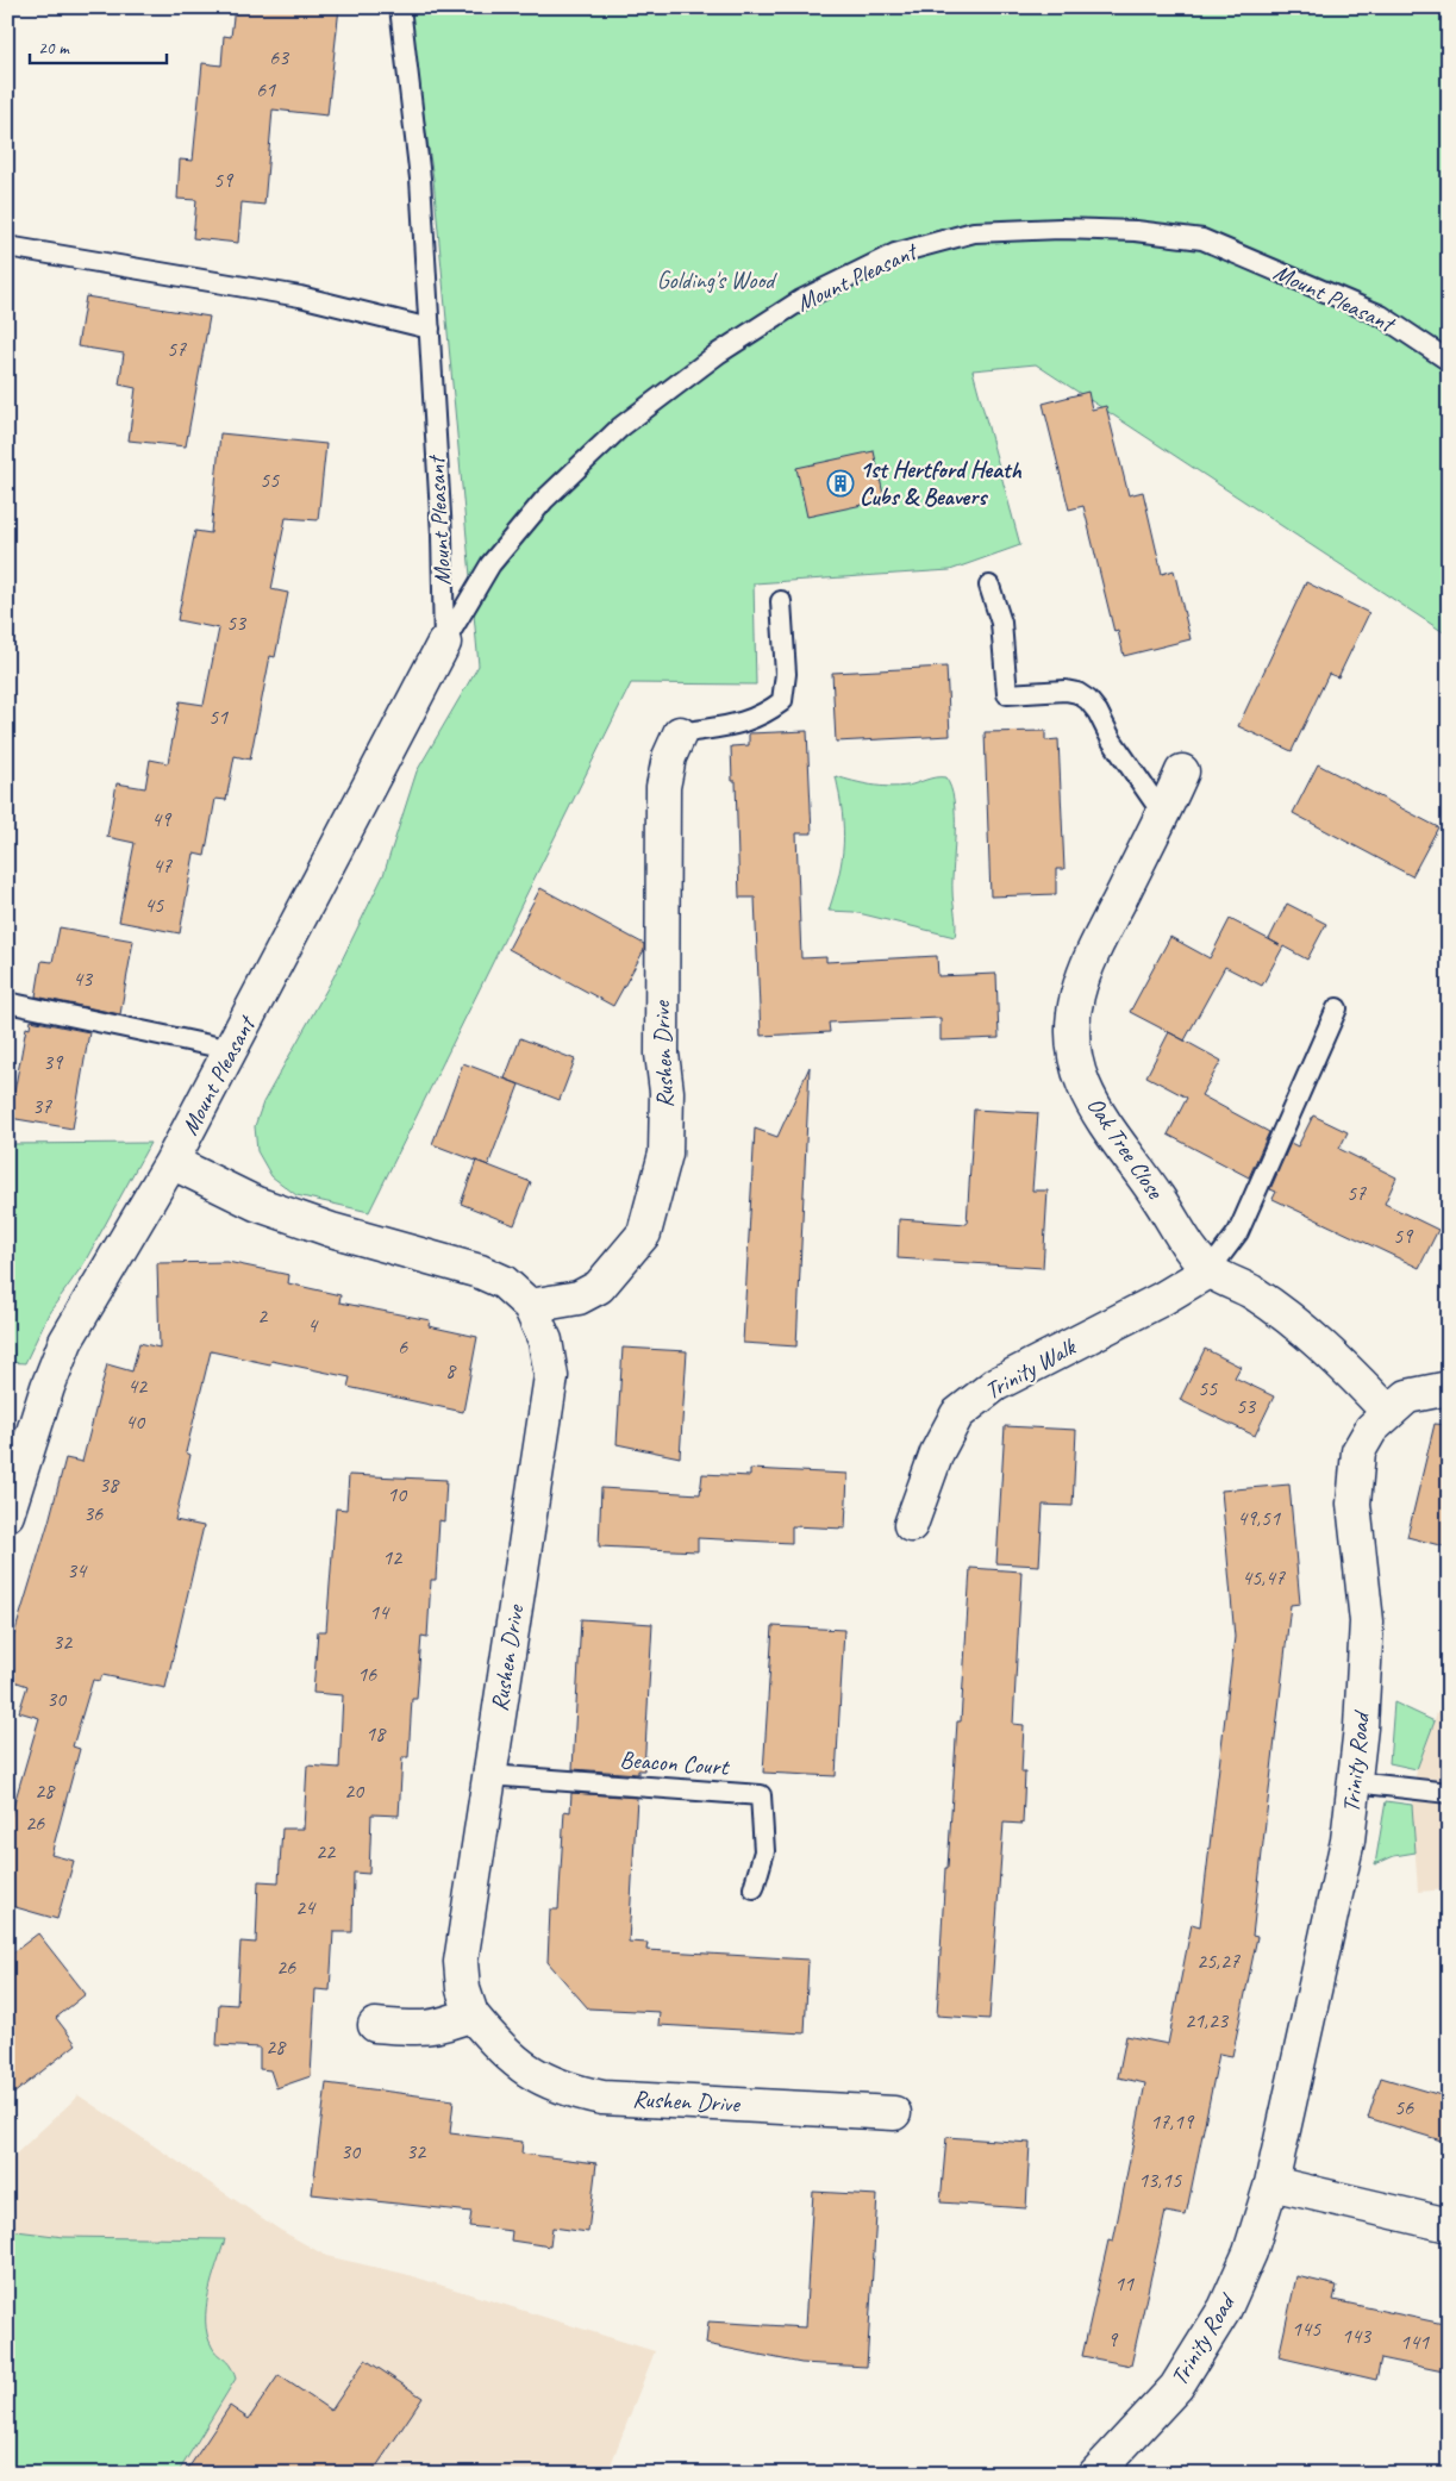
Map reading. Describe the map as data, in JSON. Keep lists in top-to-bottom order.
{
  "streets": {
    "street": [
      "Mount Pleasant",
      "Rushen Drive",
      "Oak Tree Close",
      "Trinity Walk",
      "Trinity Road"
    ],
    "lane": ["Beacon Court"]
  },
  "crossings": [
    ["Mount Pleasant", "Rushen Drive"],
    ["Rushen Drive", "Beacon Court"],
    ["Oak Tree Close", "Trinity Walk"],
    ["Oak Tree Close", "Trinity Road"]
  ],
  "parks": ["Golding's Wood"],
  "places": {
    "building": ["1st Hertford Heath Cubs & Beavers"]
  },
  "house_numbers": [
    "63",
    "61",
    "59",
    "57",
    "55",
    "53",
    "51",
    "49",
    "47",
    "45",
    "43",
    "39",
    "37",
    "57",
    "59",
    "2",
    "4",
    "6",
    "8",
    "42",
    "55",
    "53",
    "40",
    "38",
    "10",
    "36",
    "49,51",
    "12",
    "34",
    "45,47",
    "14",
    "32",
    "16",
    "30",
    "18",
    "28",
    "20",
    "26",
    "22",
    "24",
    "25,27",
    "26",
    "21,23",
    "28",
    "56",
    "17,19",
    "30",
    "32",
    "13,15",
    "11",
    "145",
    "143",
    "9",
    "141"
  ],
  "scale_bar": "20 m"
}
